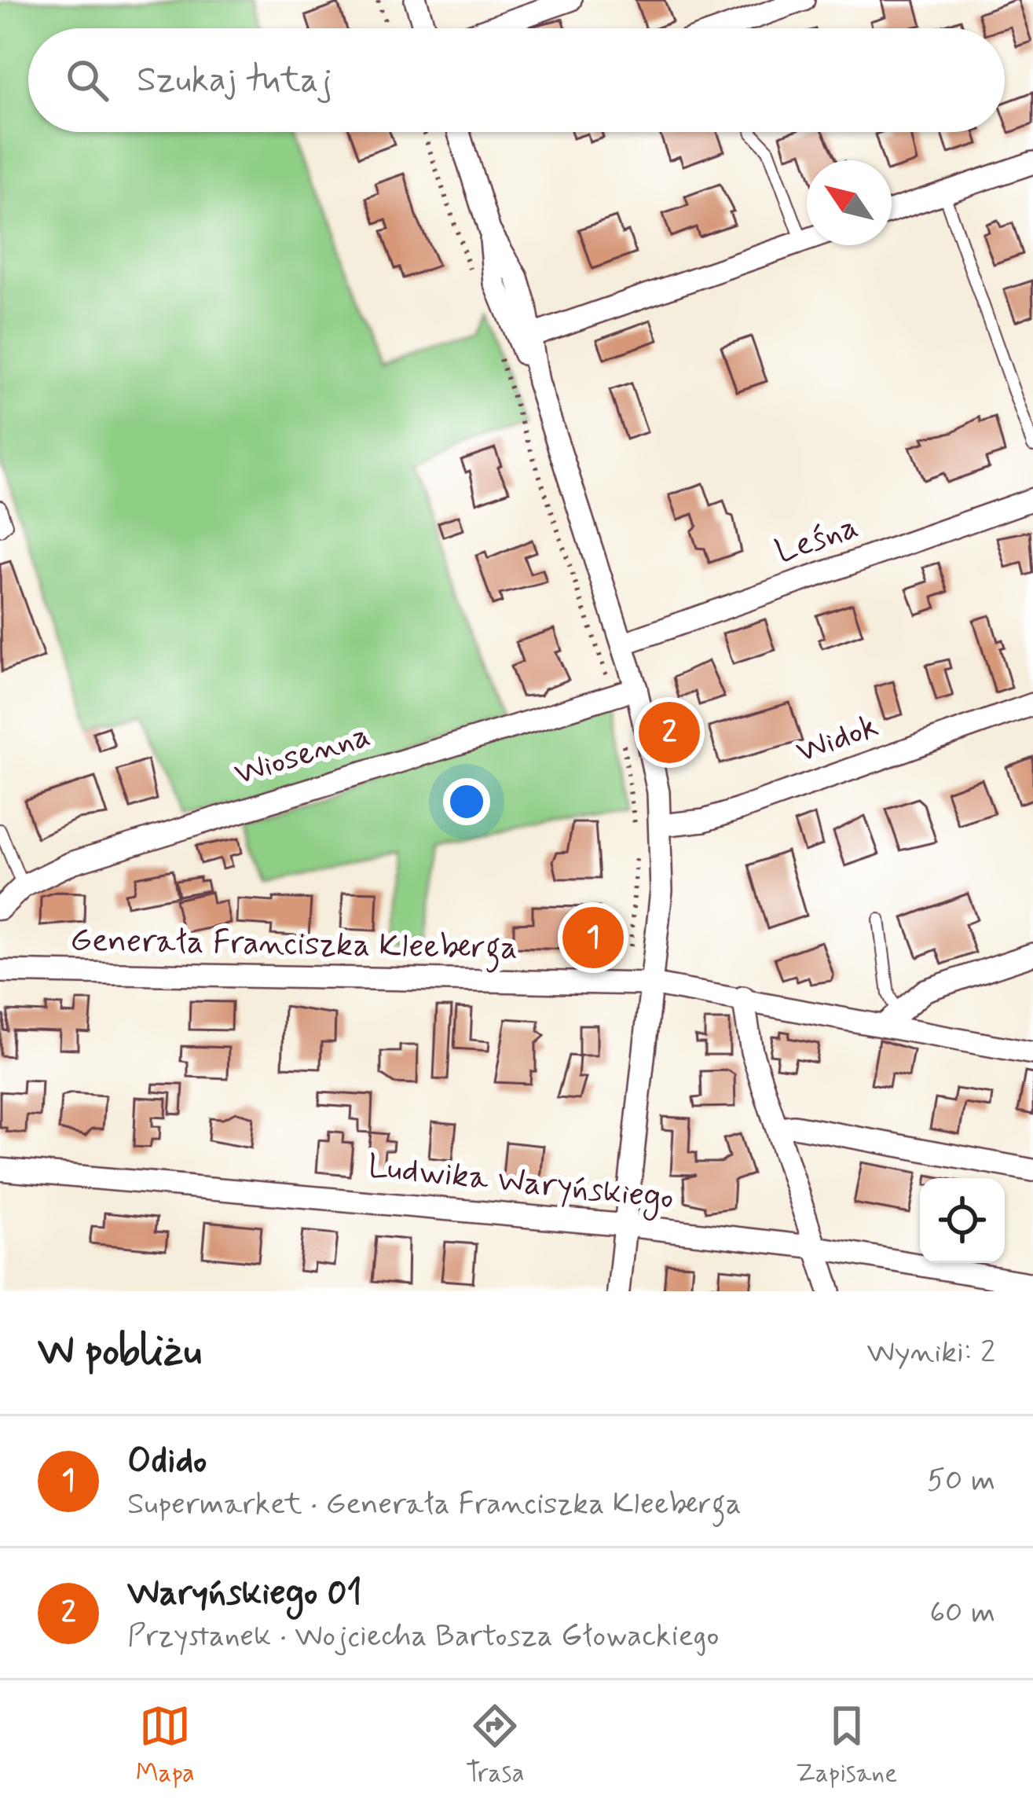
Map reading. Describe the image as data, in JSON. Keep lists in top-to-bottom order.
{
  "streets": {
    "street": [
      "Leśna",
      "Widok",
      "Wiosenna",
      "Generała Franciszka Kleeberga",
      "Ludwika Waryńskiego"
    ]
  },
  "north": "top left",
  "page": {
    "search": "Szukaj tutaj",
    "pins": ["2", "1"],
    "heading": ["W pobliżu", "Wyniki: 2"],
    "list": [
      {
        "mark": "1",
        "name": "Odido",
        "note": "Supermarket · Generała Franciszka Kleeberga",
        "value": "50 m"
      },
      {
        "mark": "2",
        "name": "Waryńskiego 01",
        "note": "Przystanek · Wojciecha Bartosza Głowackiego",
        "value": "60 m"
      }
    ],
    "nav": ["Mapa", "Trasa", "Zapisane"]
  }
}
